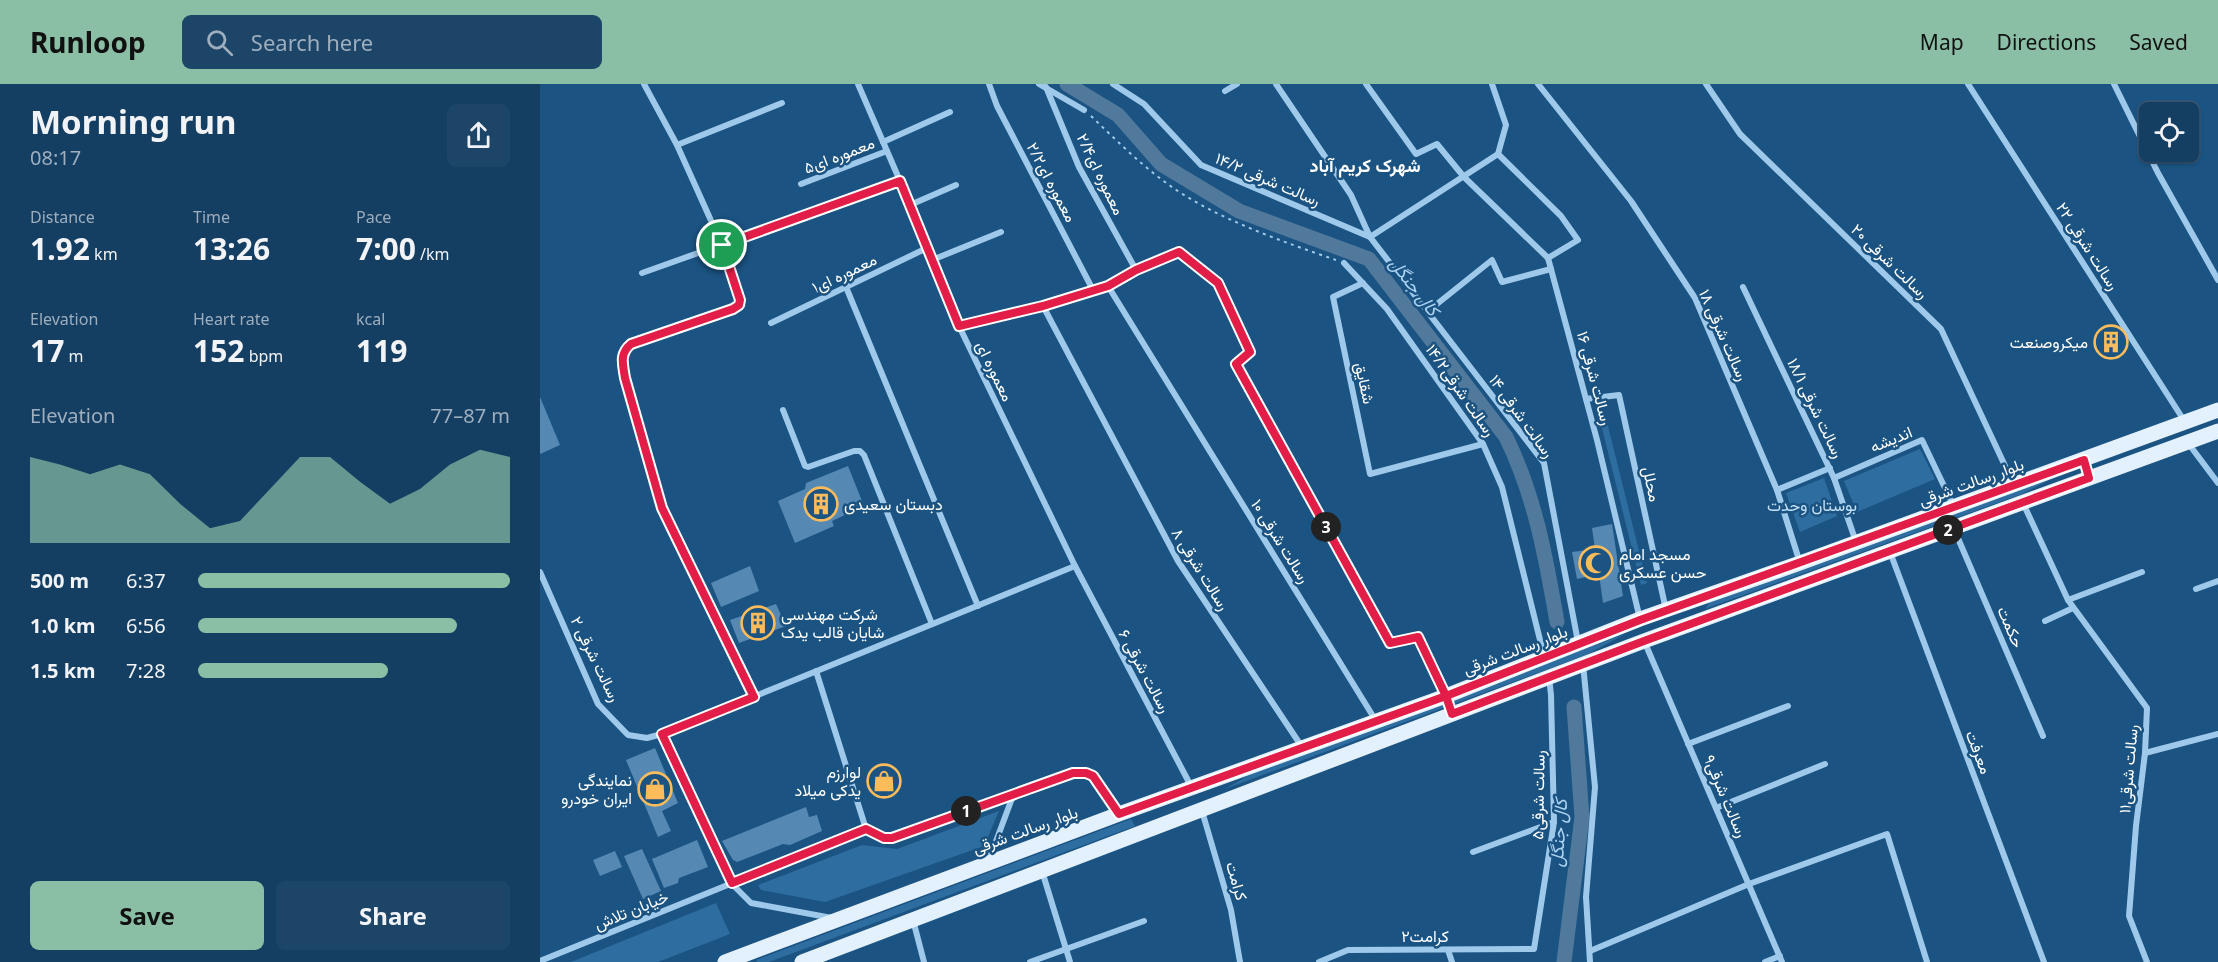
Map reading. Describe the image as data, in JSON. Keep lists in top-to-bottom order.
{
  "streets": {
    "main road": ["بلوار رسالت شرقی"],
    "street": [
      "معموره ای۵",
      "معموره ای۲/۴",
      "رسالت شرقی ۱۴/۲",
      "معموره ای۲/۲",
      "رسالت شرقی ۲۲",
      "رسالت شرقی ۲۰",
      "معموره ای۱",
      "رسالت شرقی ۱۸",
      "معموره ای",
      "رسالت شرقی ۱۶",
      "شقایق",
      "رسالت شرقی۱۴/۲",
      "رسالت شرقی ۱۸/۱",
      "رسالت شرقی ۱۴",
      "اندیشه",
      "محلل",
      "رسالت شرقی ۱۰",
      "رسالت شرقی ۸",
      "حکمت",
      "رسالت شرقی ۲",
      "رسالت شرقی ۶",
      "معرفت",
      "رسالت شرقی۱۱",
      "رسالت شرقی۵",
      "رسالت شرقی۹",
      "کرامت",
      "خیابان تلاش",
      "کرامت۲"
    ]
  },
  "crossings": [
    ["معموره ای۵", "معموره ای"],
    ["رسالت شرقی ۱۴/۲", "رسالت شرقی ۱۴"],
    ["رسالت شرقی ۲۲", "بلوار رسالت شرقی"],
    ["رسالت شرقی ۲۰", "بلوار رسالت شرقی"],
    ["معموره ای۱", "معموره ای"],
    ["رسالت شرقی ۱۸", "بلوار رسالت شرقی"],
    ["معموره ای", "رسالت شرقی ۲"],
    ["معموره ای", "رسالت شرقی ۶"],
    ["رسالت شرقی ۱۶", "بلوار رسالت شرقی"],
    ["رسالت شرقی ۱۶", "محلل"],
    ["شقایق", "رسالت شرقی۱۴/۲"],
    ["رسالت شرقی۱۴/۲", "بلوار رسالت شرقی"],
    ["رسالت شرقی ۱۸/۱", "اندیشه"],
    ["رسالت شرقی ۱۸/۱", "بلوار رسالت شرقی"],
    ["رسالت شرقی ۱۴", "بلوار رسالت شرقی"],
    ["اندیشه", "بلوار رسالت شرقی"],
    ["بلوار رسالت شرقی", "محلل"],
    ["بلوار رسالت شرقی", "رسالت شرقی ۱۰"],
    ["بلوار رسالت شرقی", "رسالت شرقی ۸"],
    ["بلوار رسالت شرقی", "رسالت شرقی ۶"],
    ["رسالت شرقی ۲", "رسالت شرقی ۶"],
    ["رسالت شرقی۵", "کرامت۲"]
  ],
  "districts": ["شهرک کریم آباد"],
  "water": ["کال جنگل"],
  "parks": ["بوستان وحدت"],
  "places": {
    "building": ["میکروصنعت", "دبستان سعیدی", "شرکت مهندسی شایان قالب یدک"],
    "mosque": ["مسجد امام حسن عسکری"],
    "shop": ["لوارزم یدکی میلاد", "نمایندگی ایران خودرو"]
  },
  "page": {
    "header": "Runloop",
    "search": "Search here",
    "nav": ["Map", "Directions", "Saved"],
    "heading": ["Morning run", "08:17"],
    "stats": [
      ["Distance", "1.92 km"],
      ["Time", "13:26"],
      ["Pace", "7:00 /km"],
      ["Elevation", "17 m"],
      ["Heart rate", "152 bpm"],
      ["kcal", "119"]
    ],
    "chart": ["Elevation", "77–87 m"],
    "pins": ["3", "2", "1"],
    "list": [
      {
        "name": "500 m",
        "note": "6:37"
      },
      {
        "name": "1.0 km",
        "note": "6:56"
      },
      {
        "name": "1.5 km",
        "note": "7:28"
      }
    ],
    "buttons": ["Save", "Share"]
  }
}
